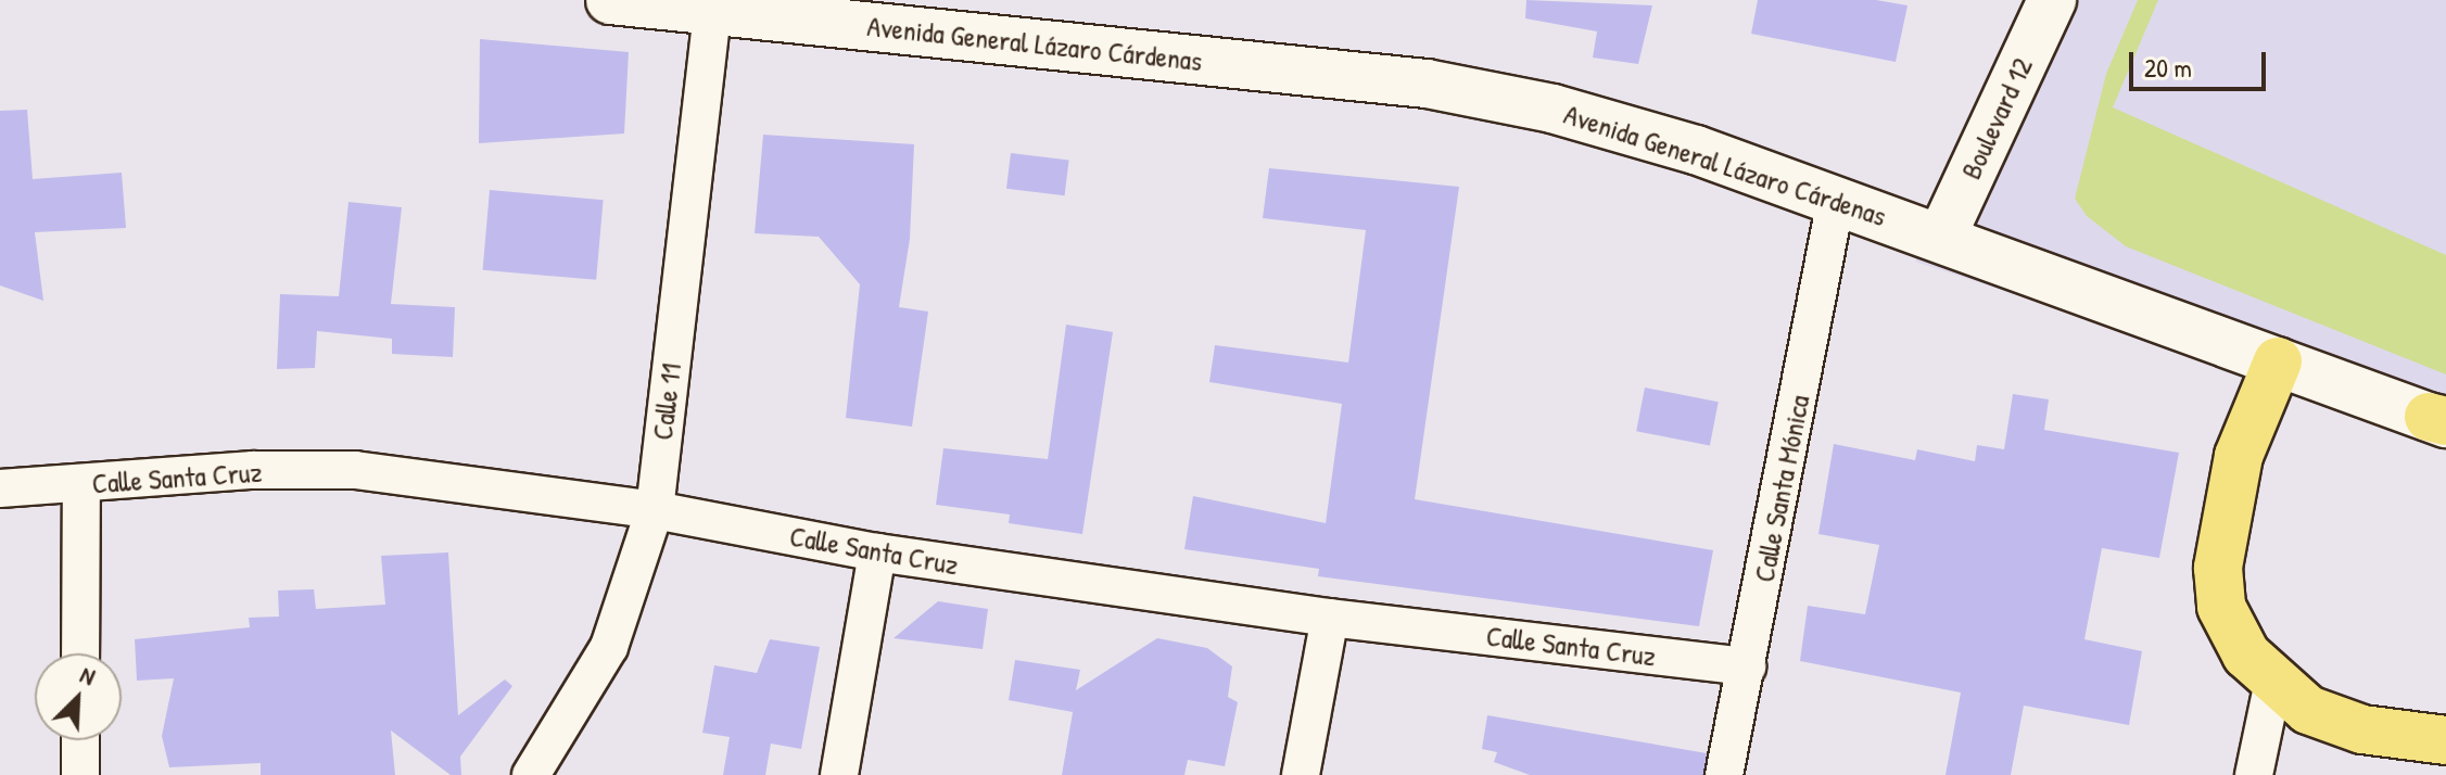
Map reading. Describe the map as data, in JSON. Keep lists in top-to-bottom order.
{
  "streets": {
    "main road": ["Avenida General Lázaro Cárdenas", "Boulevard 12"],
    "street": ["Calle 11", "Calle Santa Cruz", "Calle Santa Mónica"]
  },
  "crossings": [
    ["Avenida General Lázaro Cárdenas", "Boulevard 12"],
    ["Avenida General Lázaro Cárdenas", "Calle 11"],
    ["Avenida General Lázaro Cárdenas", "Calle Santa Mónica"],
    ["Calle 11", "Calle Santa Cruz"],
    ["Calle Santa Cruz", "Calle Santa Mónica"]
  ],
  "scale_bar": "20 m",
  "north": "top right"
}
